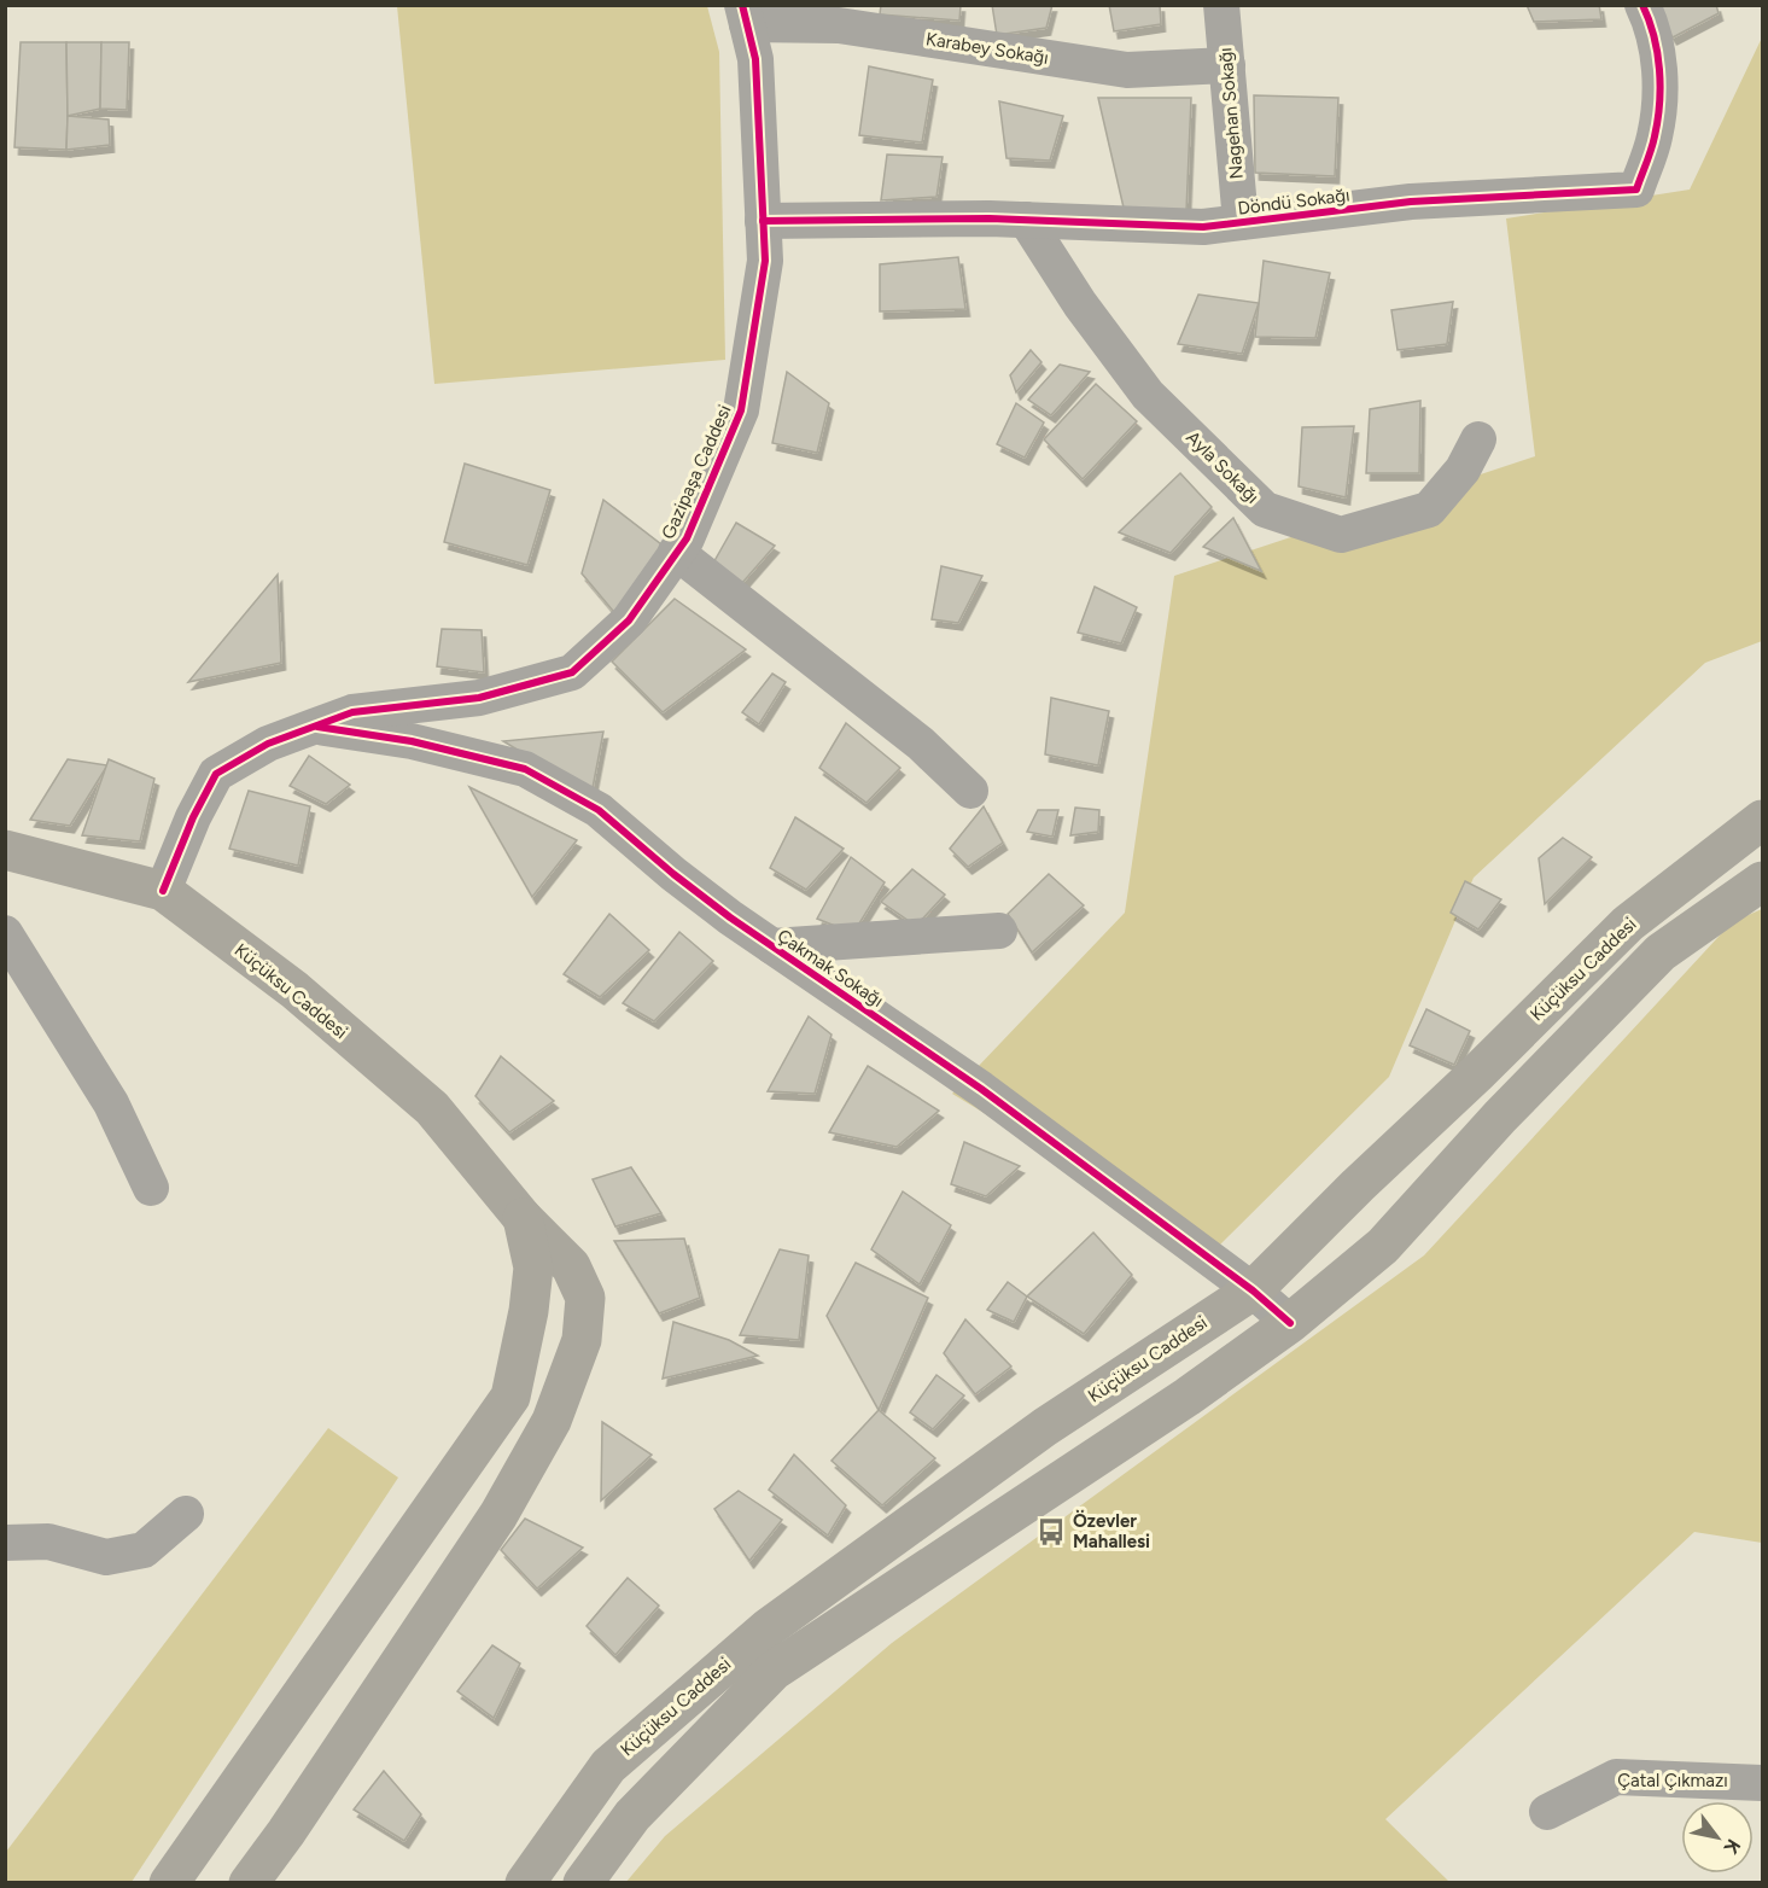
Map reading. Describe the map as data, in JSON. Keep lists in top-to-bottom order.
{
  "streets": {
    "main road": ["Küçüksu Caddesi"],
    "street": [
      "Karabey Sokağı",
      "Nagehan Sokağı",
      "Döndü Sokağı",
      "Ayla Sokağı",
      "Gazipaşa Caddesi",
      "Çakmak Sokağı",
      "Çatal Çıkmazı"
    ]
  },
  "crossings": [
    ["Karabey Sokağı", "Nagehan Sokağı"],
    ["Karabey Sokağı", "Gazipaşa Caddesi"],
    ["Nagehan Sokağı", "Döndü Sokağı"],
    ["Döndü Sokağı", "Ayla Sokağı"],
    ["Döndü Sokağı", "Gazipaşa Caddesi"],
    ["Gazipaşa Caddesi", "Çakmak Sokağı"],
    ["Gazipaşa Caddesi", "Küçüksu Caddesi"],
    ["Çakmak Sokağı", "Küçüksu Caddesi"]
  ],
  "places": {
    "bus stop": ["Özevler Mahallesi"]
  },
  "north": "bottom right"
}
